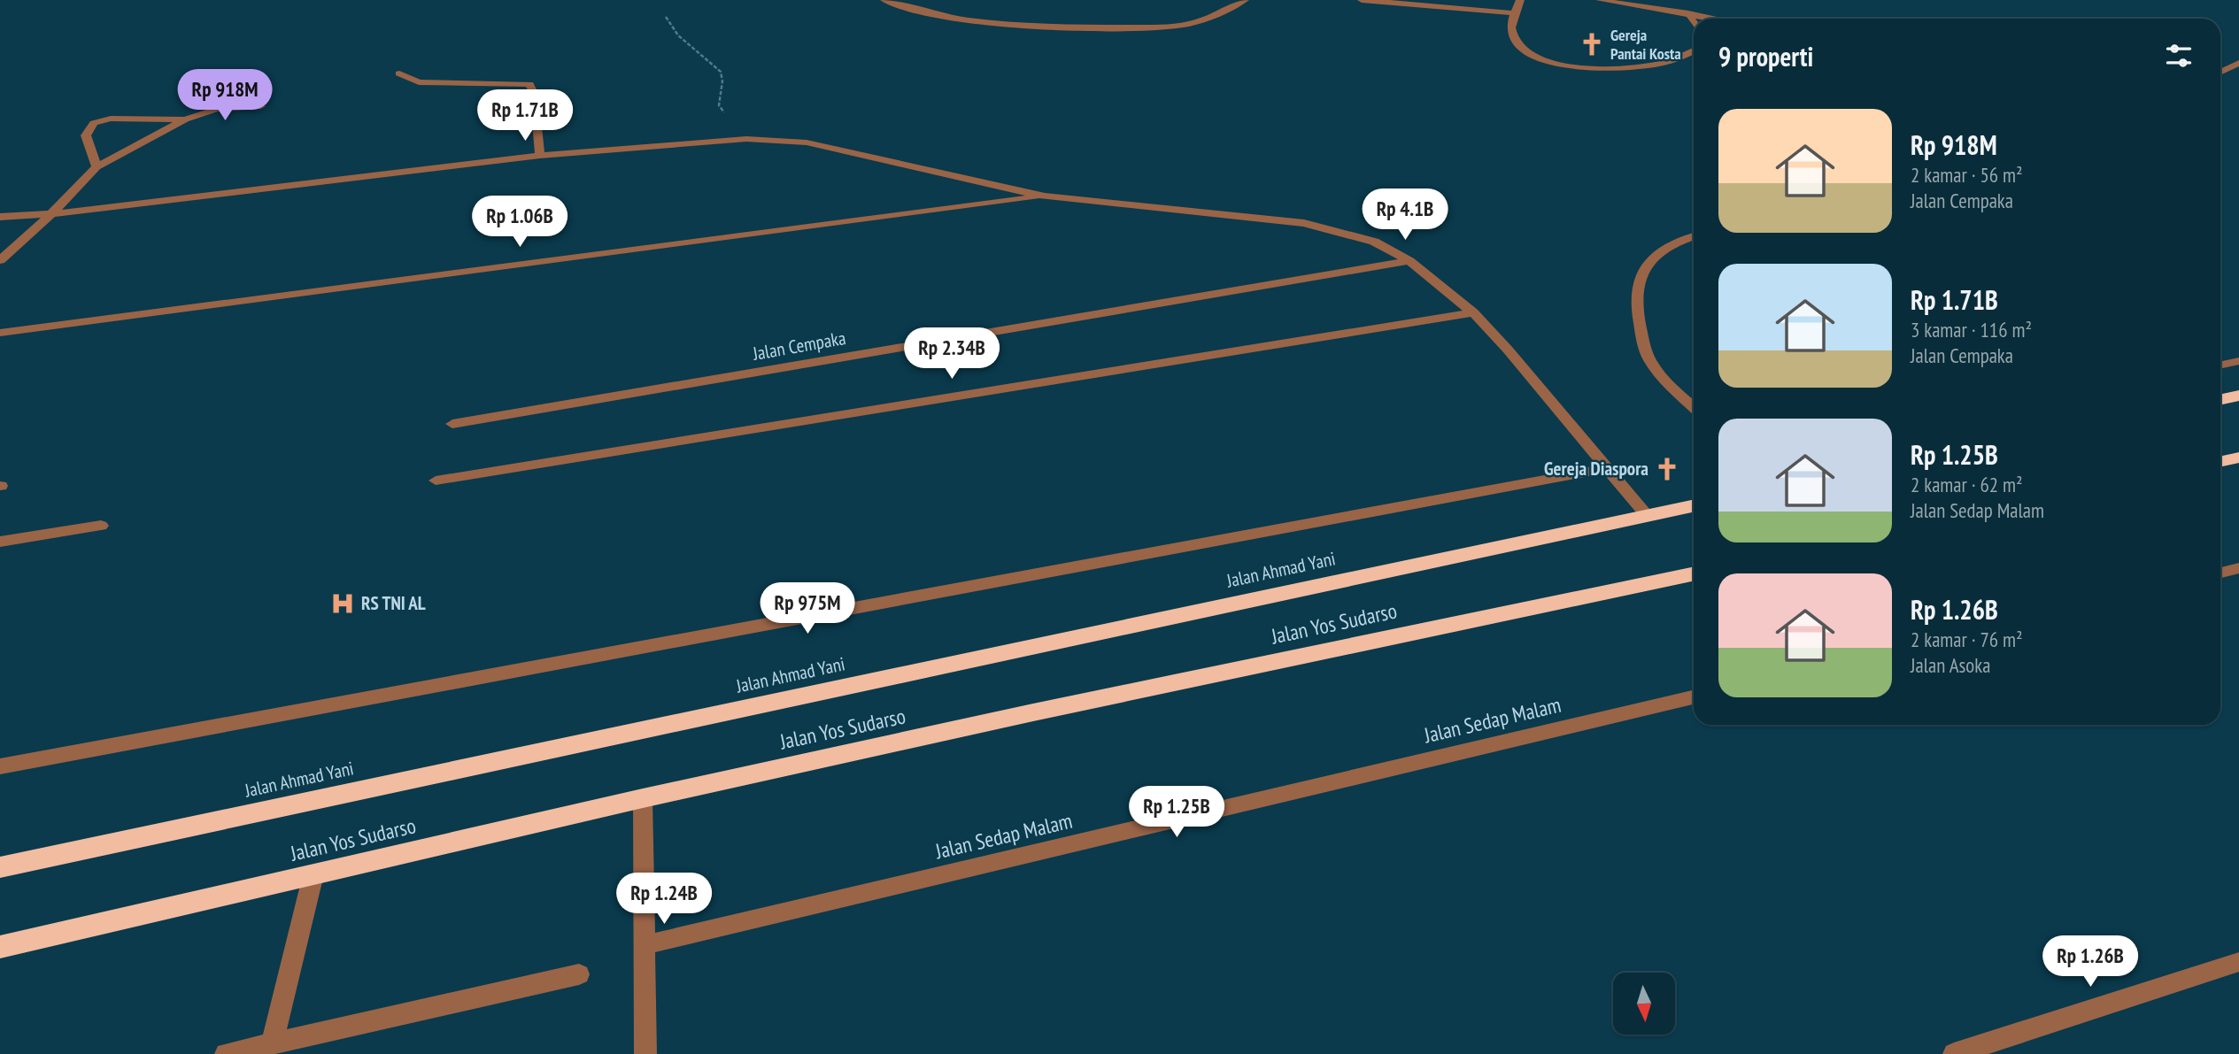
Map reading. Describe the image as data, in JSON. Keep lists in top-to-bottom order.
{
  "streets": {
    "highway": ["Jalan Ahmad Yani", "Jalan Yos Sudarso"],
    "street": ["Jalan Cempaka", "Jalan Sedap Malam"]
  },
  "places": {
    "church": ["Gereja Pantai Kosta", "Gereja Diaspora"],
    "hospital": ["RS TNI AL"]
  },
  "north": "bottom",
  "page": {
    "heading": "9 properti",
    "price": [
      "Rp 918M",
      "Rp 1.71B",
      "Rp 4.1B",
      "Rp 1.06B",
      "Rp 2.34B",
      "Rp 975M",
      "Rp 1.25B",
      "Rp 1.24B",
      "Rp 1.26B"
    ],
    "list": [
      {
        "name": "Rp 918M",
        "note": "2 kamar · 56 m² · Jalan Cempaka"
      },
      {
        "name": "Rp 1.71B",
        "note": "3 kamar · 116 m² · Jalan Cempaka"
      },
      {
        "name": "Rp 1.25B",
        "note": "2 kamar · 62 m² · Jalan Sedap Malam"
      },
      {
        "name": "Rp 1.26B",
        "note": "2 kamar · 76 m² · Jalan Asoka"
      }
    ]
  }
}
